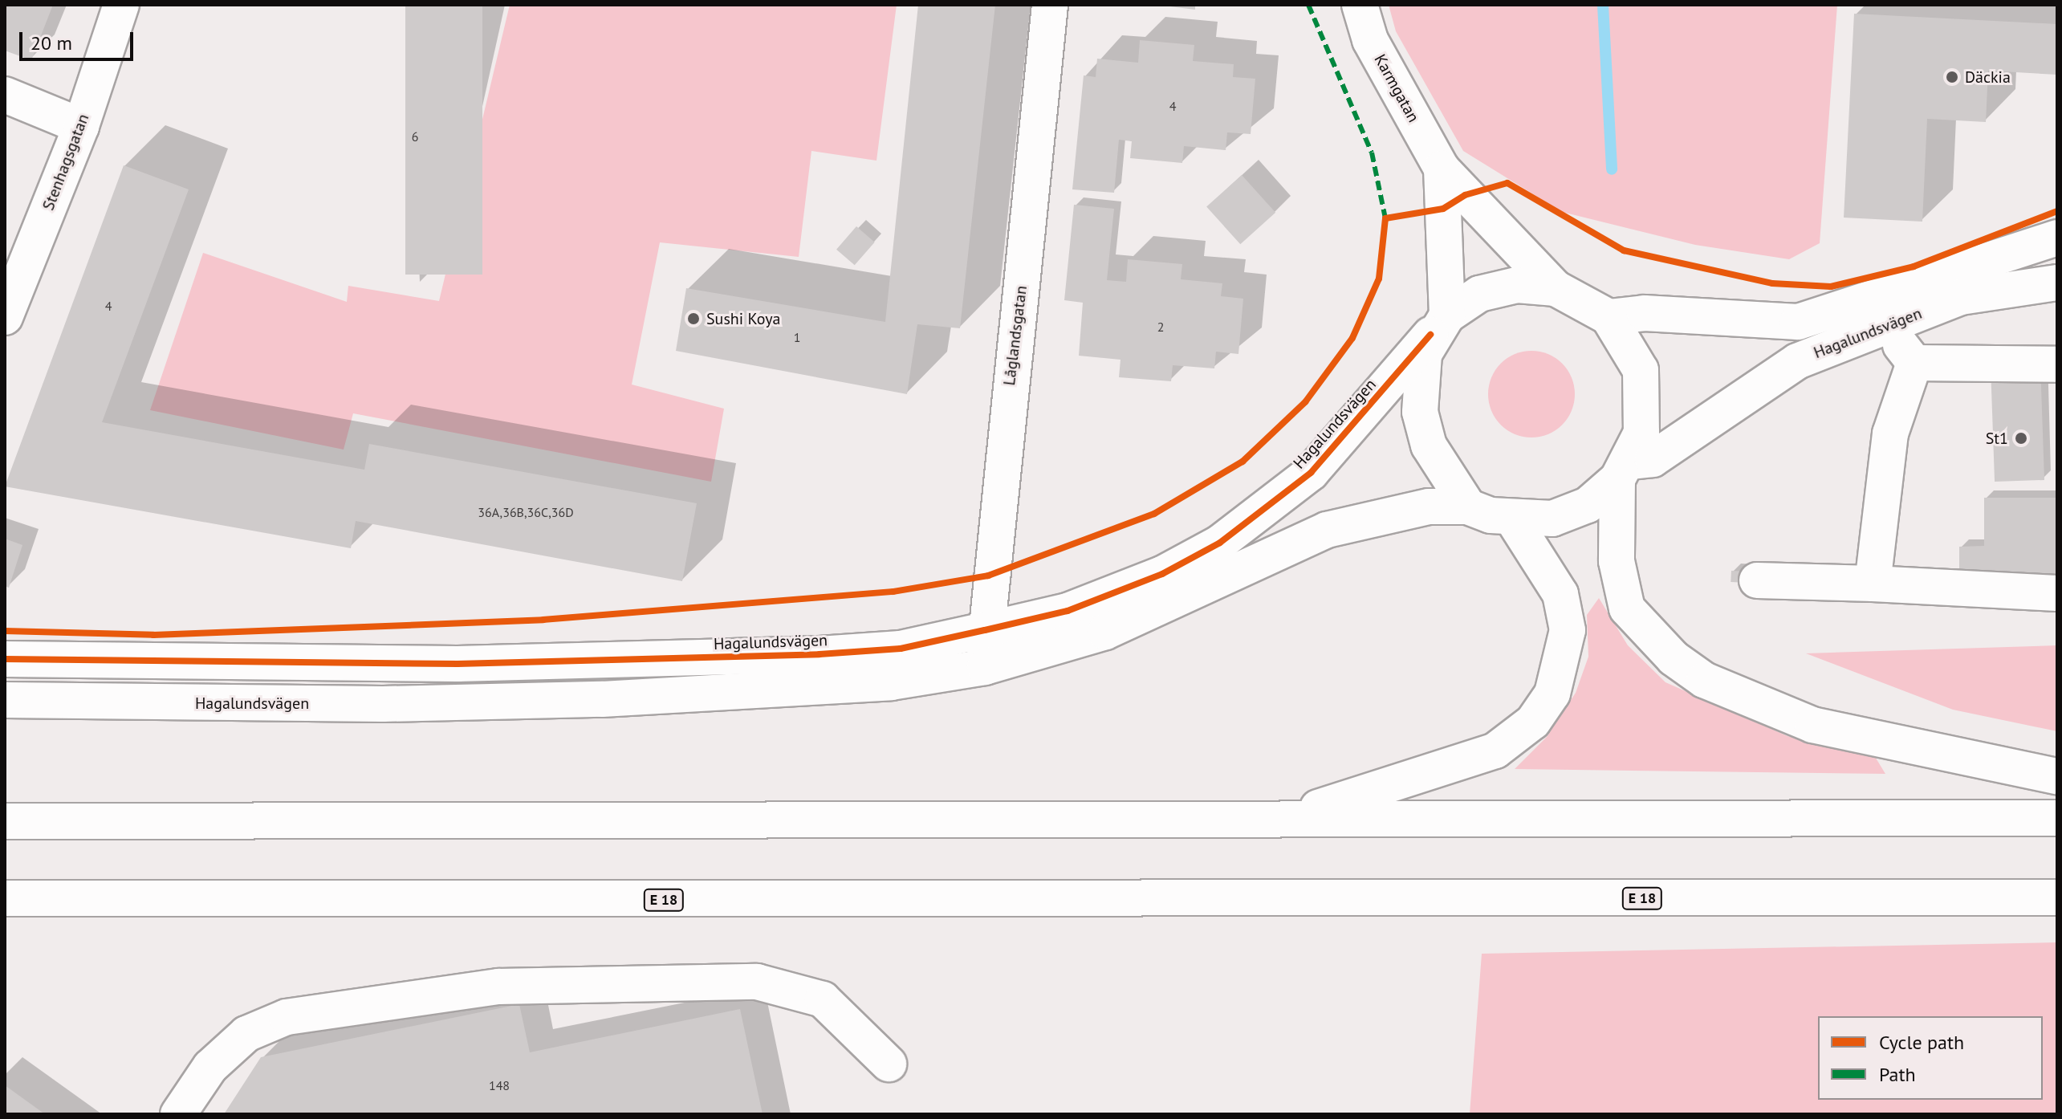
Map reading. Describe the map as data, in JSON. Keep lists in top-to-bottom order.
{
  "streets": {
    "main road": [
      "Karmgatan",
      "Stenhagsgatan",
      "Hagalundsvägen",
      "Låglandsgatan",
      "E 18"
    ]
  },
  "crossings": [
    ["Karmgatan", "Hagalundsvägen"],
    ["Hagalundsvägen", "Låglandsgatan"]
  ],
  "places": ["Däckia", "Sushi Koya", "St1"],
  "house_numbers": [
    "4",
    "6",
    "4",
    "2",
    "1",
    "36A,36B,36C,36D",
    "148"
  ],
  "legend": ["Cycle path", "Path"],
  "scale_bar": "20 m"
}
